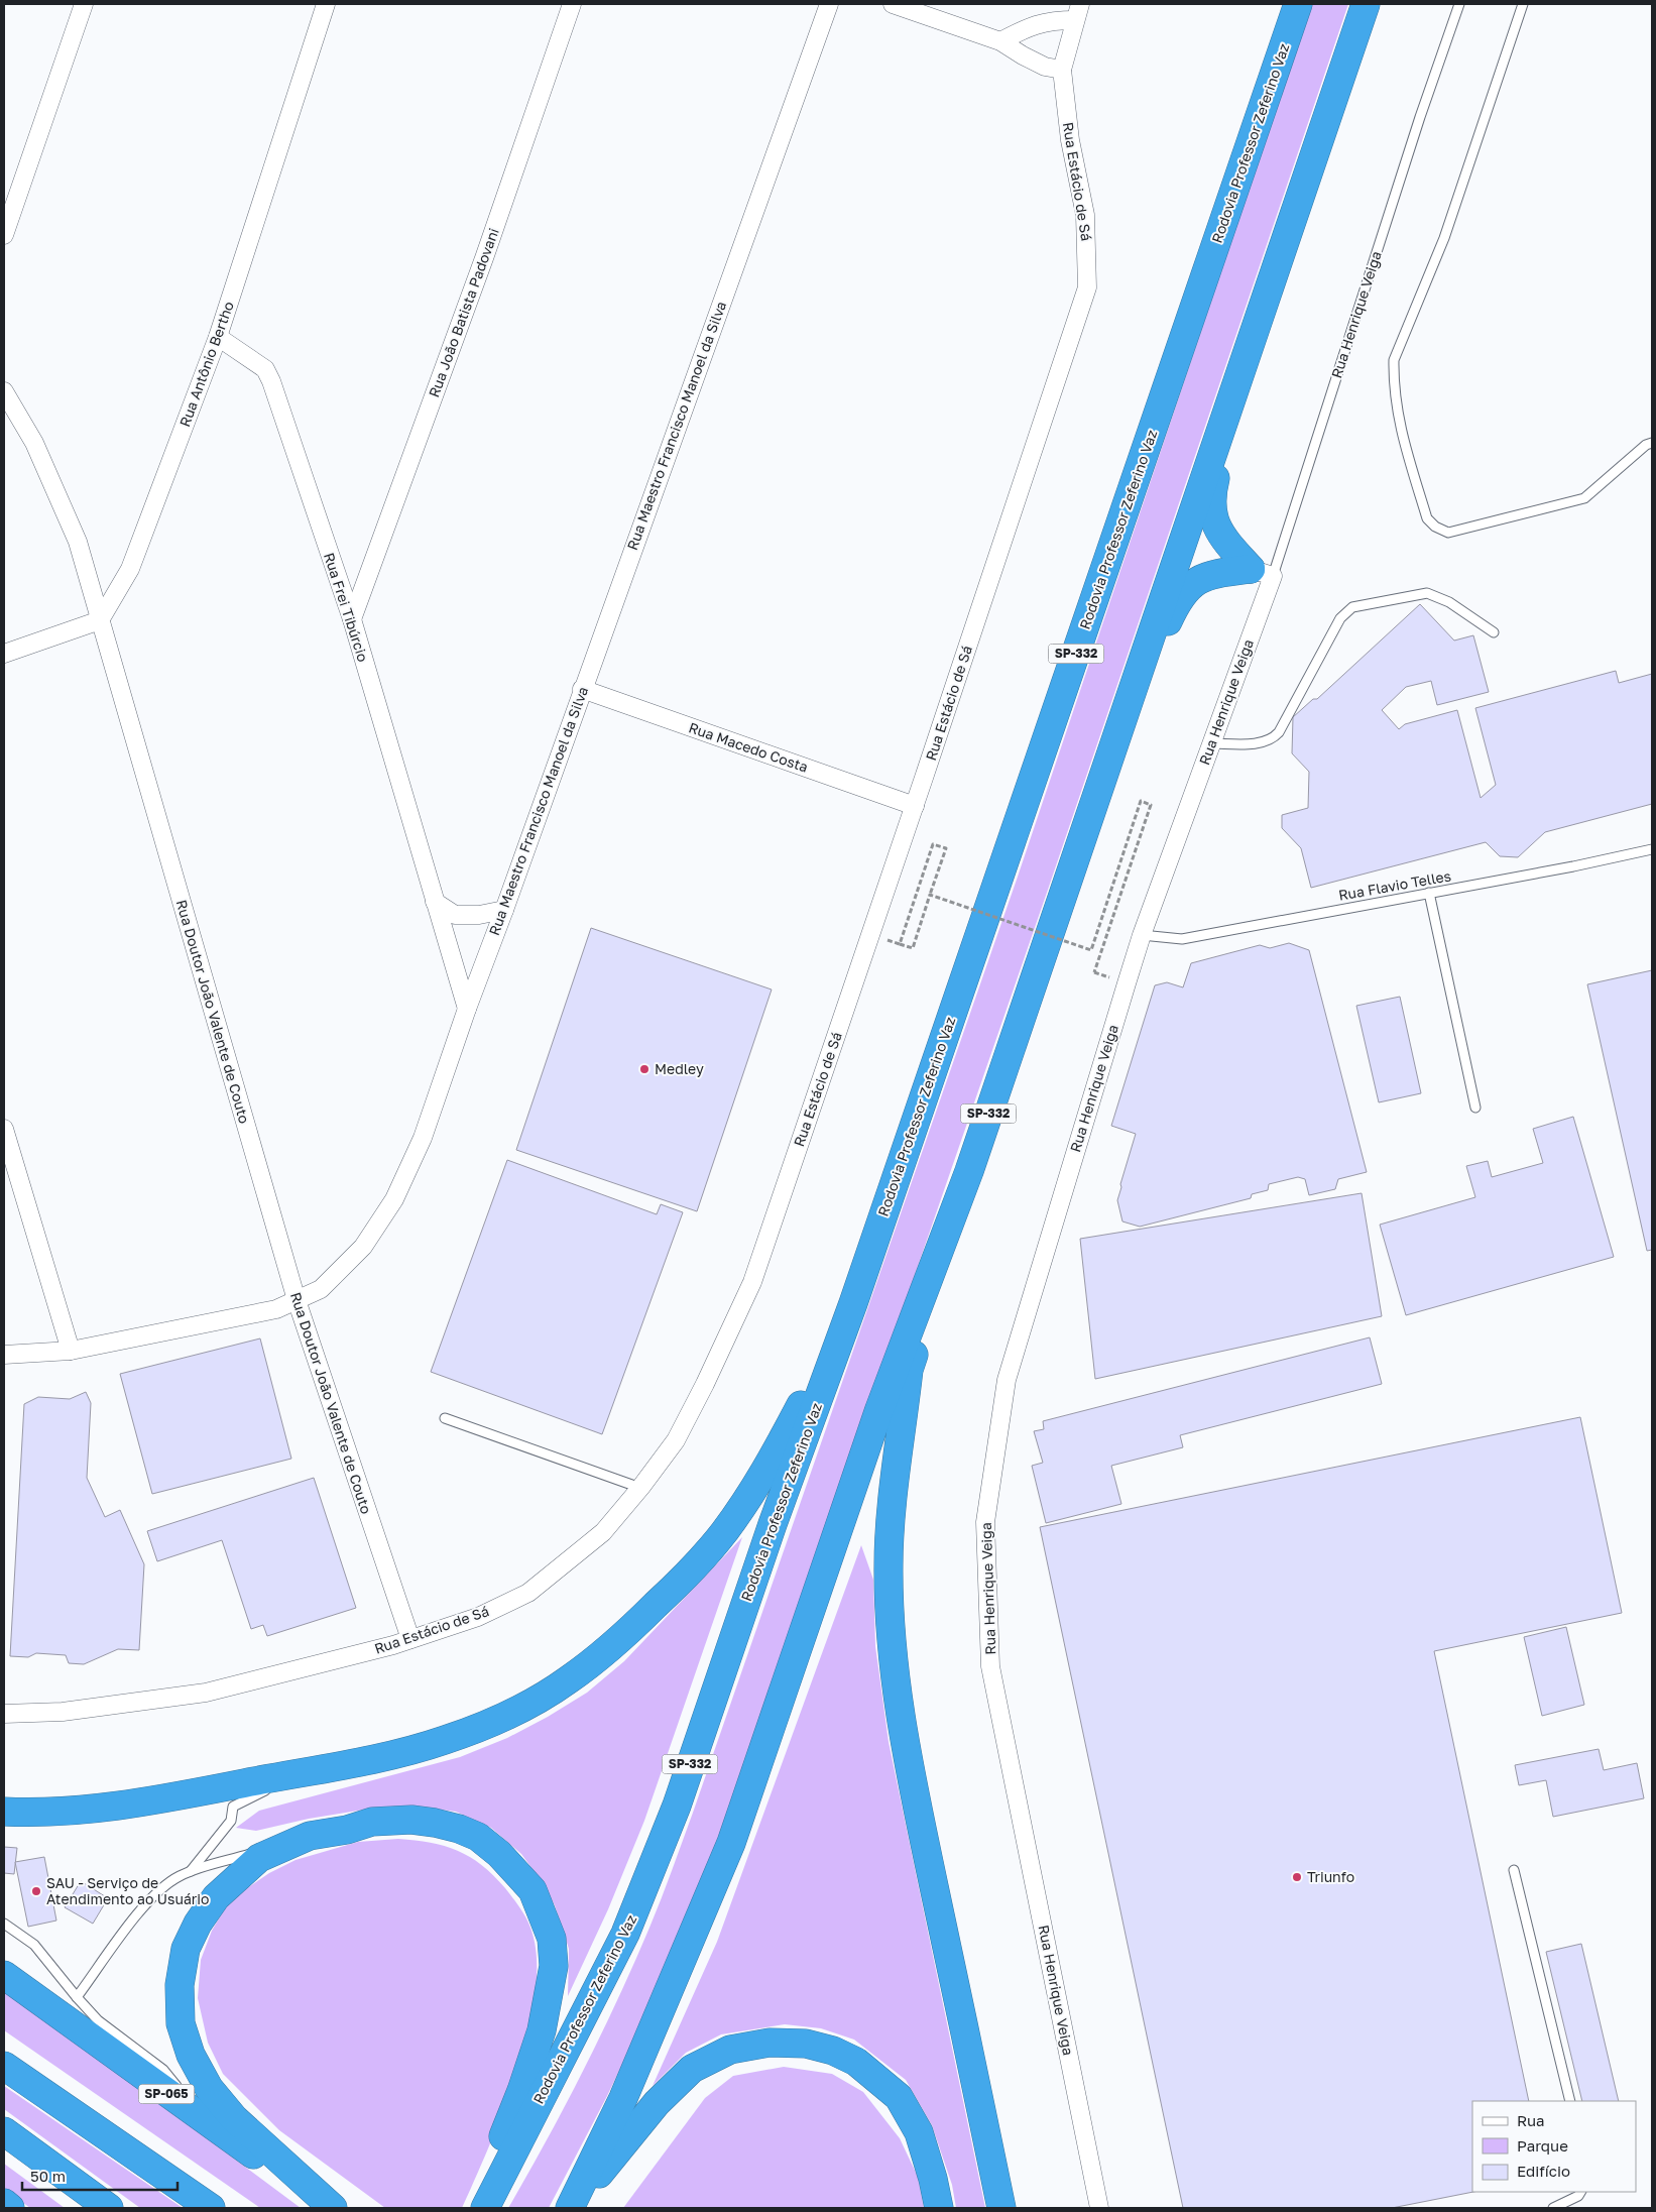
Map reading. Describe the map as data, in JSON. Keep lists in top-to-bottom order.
{
  "streets": {
    "highway": ["Rodovia Professor Zeferino Vaz", "SP-332", "SP-065"],
    "street": [
      "Rua Estácio de Sá",
      "Rua João Batista Padovani",
      "Rua Henrique Veiga",
      "Rua Antônio Bertho",
      "Rua Maestro Francisco Manoel da Silva",
      "Rua Frei Tibúrcio",
      "Rua Macedo Costa",
      "Rua Doutor João Valente de Couto"
    ],
    "lane": ["Rua Flavio Telles"]
  },
  "crossings": [
    ["Rua Estácio de Sá", "Rua Macedo Costa"],
    ["Rua Estácio de Sá", "Rua Doutor João Valente de Couto"],
    ["Rua João Batista Padovani", "Rua Frei Tibúrcio"],
    ["Rua Henrique Veiga", "Rua Flavio Telles"],
    ["Rua Antônio Bertho", "Rua Frei Tibúrcio"],
    ["Rua Antônio Bertho", "Rua Doutor João Valente de Couto"],
    ["Rua Maestro Francisco Manoel da Silva", "Rua Frei Tibúrcio"],
    ["Rua Maestro Francisco Manoel da Silva", "Rua Macedo Costa"],
    ["Rua Maestro Francisco Manoel da Silva", "Rua Doutor João Valente de Couto"]
  ],
  "places": ["Medley", "Triunfo", "SAU - Serviço de Atendimento ao Usuário"],
  "legend": ["Rua", "Parque", "Edifício"],
  "scale_bar": "50 m"
}
